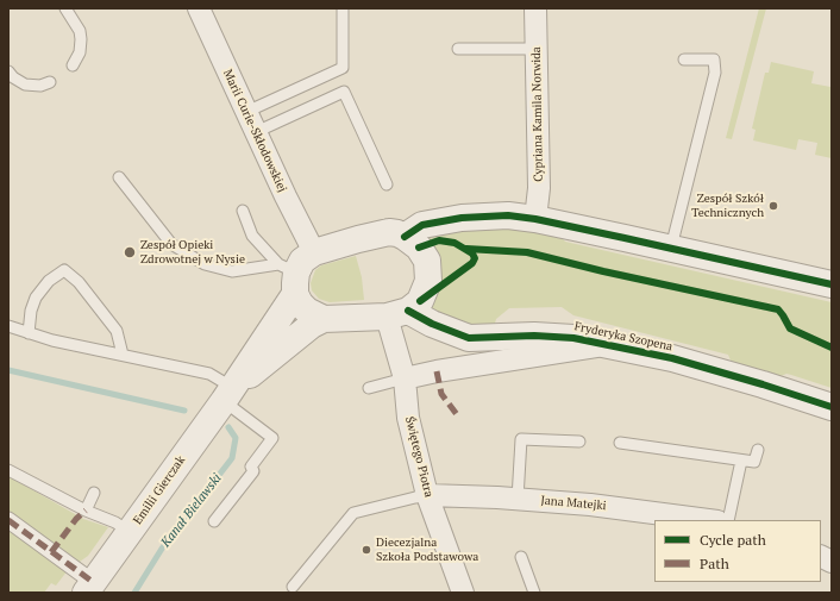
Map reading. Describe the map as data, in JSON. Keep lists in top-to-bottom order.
{
  "streets": {
    "street": [
      "Cypriana Kamila Norwida",
      "Marii Curie-Skłodowskiej",
      "Fryderyka Szopena",
      "Świętego Piotra",
      "Emilii Gierczak",
      "Jana Matejki"
    ]
  },
  "crossings": [
    ["Marii Curie-Skłodowskiej", "Fryderyka Szopena"],
    ["Marii Curie-Skłodowskiej", "Świętego Piotra"],
    ["Marii Curie-Skłodowskiej", "Emilii Gierczak"],
    ["Fryderyka Szopena", "Świętego Piotra"],
    ["Fryderyka Szopena", "Emilii Gierczak"],
    ["Świętego Piotra", "Emilii Gierczak"],
    ["Świętego Piotra", "Jana Matejki"]
  ],
  "water": ["Kanał Bielawski"],
  "places": ["Zespół Szkół Technicznych", "Zespół Opieki Zdrowotnej w Nysie", "Diecezjalna Szkoła Podstawowa"],
  "legend": ["Cycle path", "Path"]
}
